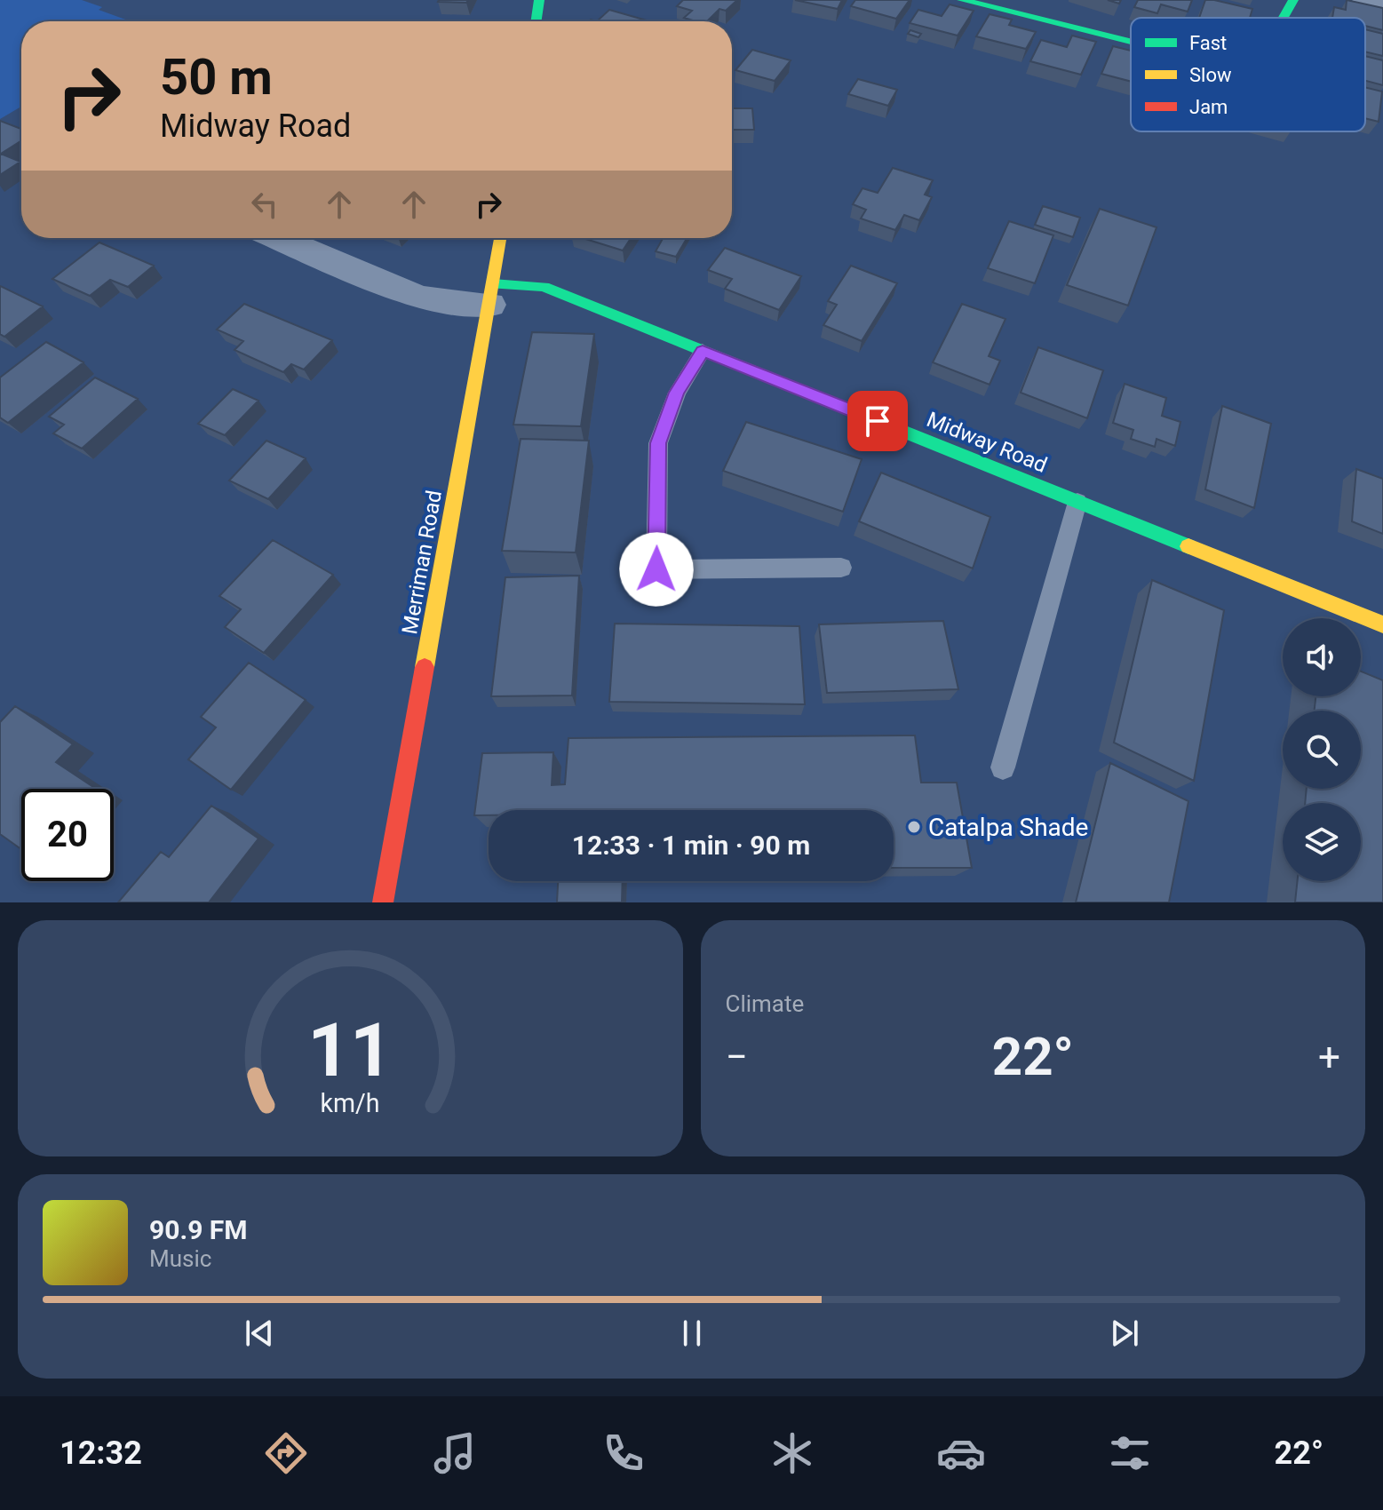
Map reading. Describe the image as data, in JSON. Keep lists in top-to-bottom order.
{
  "streets": {
    "street": ["Midway Road", "Merriman Road"]
  },
  "crossings": [
    ["Midway Road", "Merriman Road"]
  ],
  "places": ["Catalpa Shade"],
  "legend": ["Fast", "Slow", "Jam"],
  "page": {
    "turn": ["50 m", "Midway Road"],
    "limit": "20",
    "trip": "12:33 · 1 min · 90 m",
    "tile": "Climate",
    "heat": ["−", "22°", "+"],
    "song": ["90.9 FM", "Music"],
    "tabs": ["12:32", "22°"],
    "gauge": ["11", "km/h"]
  }
}
